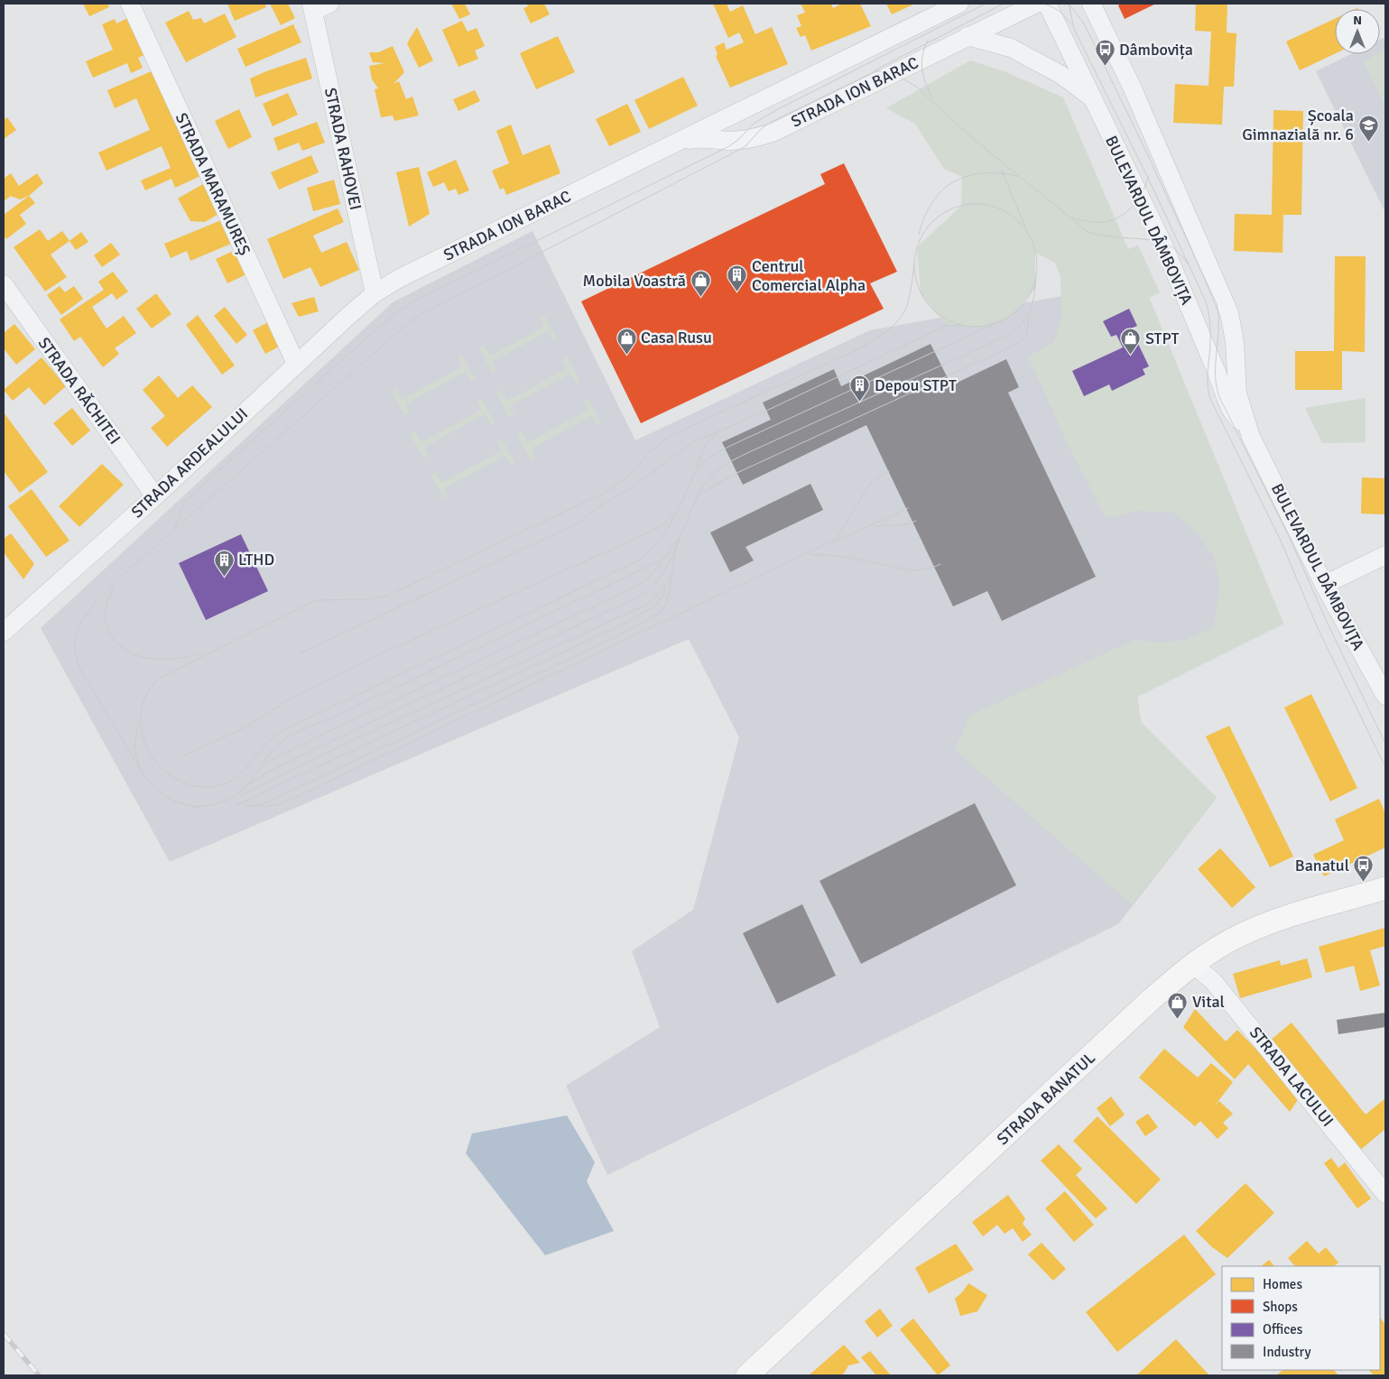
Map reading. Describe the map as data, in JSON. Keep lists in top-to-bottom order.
{
  "streets": {
    "main road": ["STRADA BANATUL"],
    "street": [
      "STRADA ION BARAC",
      "STRADA RAHOVEI",
      "STRADA MARAMUREȘ",
      "BULEVARDUL DÂMBOVIȚA",
      "STRADA RĂCHITEI",
      "STRADA ARDEALULUI",
      "STRADA LACULUI"
    ]
  },
  "crossings": [
    ["STRADA ION BARAC", "STRADA RAHOVEI"],
    ["STRADA ION BARAC", "STRADA ARDEALULUI"],
    ["STRADA RAHOVEI", "STRADA ARDEALULUI"],
    ["STRADA MARAMUREȘ", "STRADA ARDEALULUI"],
    ["STRADA RĂCHITEI", "STRADA ARDEALULUI"],
    ["STRADA LACULUI", "STRADA BANATUL"]
  ],
  "places": {
    "bus stop": ["Dâmbovița", "Banatul"],
    "school or university": ["Școala Gimnazială nr. 6"],
    "building": ["Centrul Comercial Alpha", "Depou STPT", "LTHD"],
    "shop": [
      "Mobila Voastră",
      "Casa Rusu",
      "STPT",
      "Vital"
    ]
  },
  "legend": [
    "Homes",
    "Shops",
    "Offices",
    "Industry"
  ],
  "north": "top"
}
